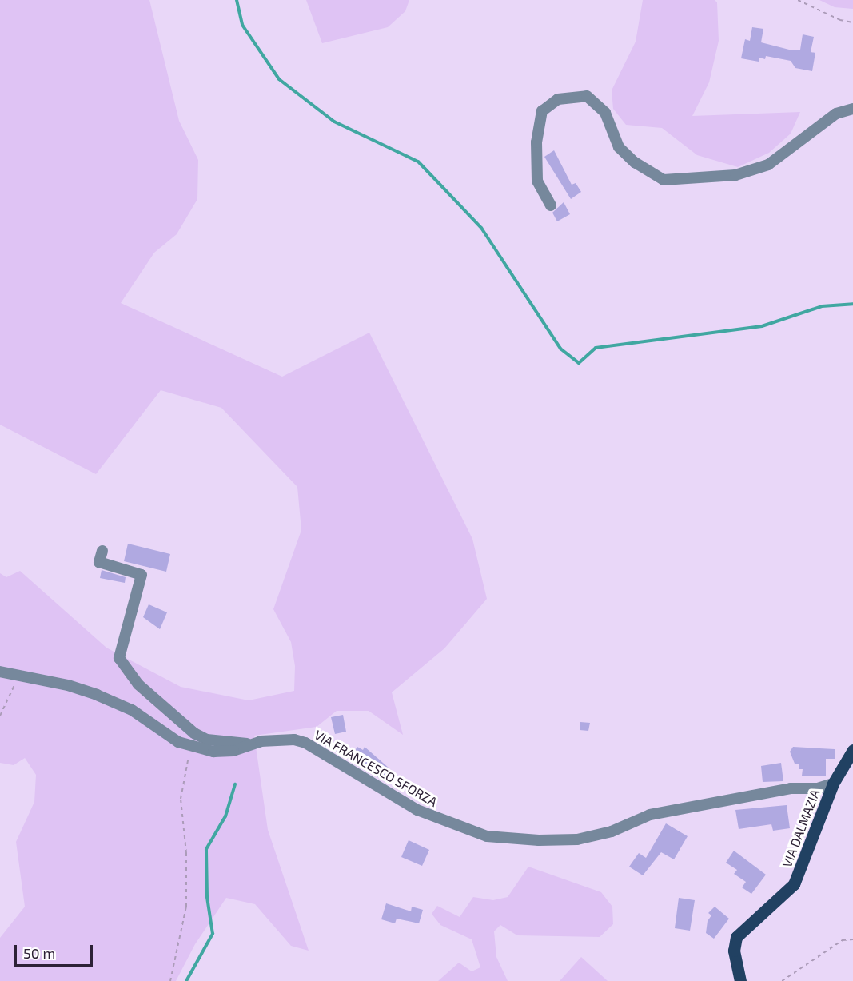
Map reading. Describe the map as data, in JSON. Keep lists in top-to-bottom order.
{
  "streets": {
    "main road": ["VIA DALMAZIA"],
    "street": ["VIA FRANCESCO SFORZA"]
  },
  "crossings": [
    ["VIA FRANCESCO SFORZA", "VIA DALMAZIA"]
  ],
  "scale_bar": "50 m"
}
